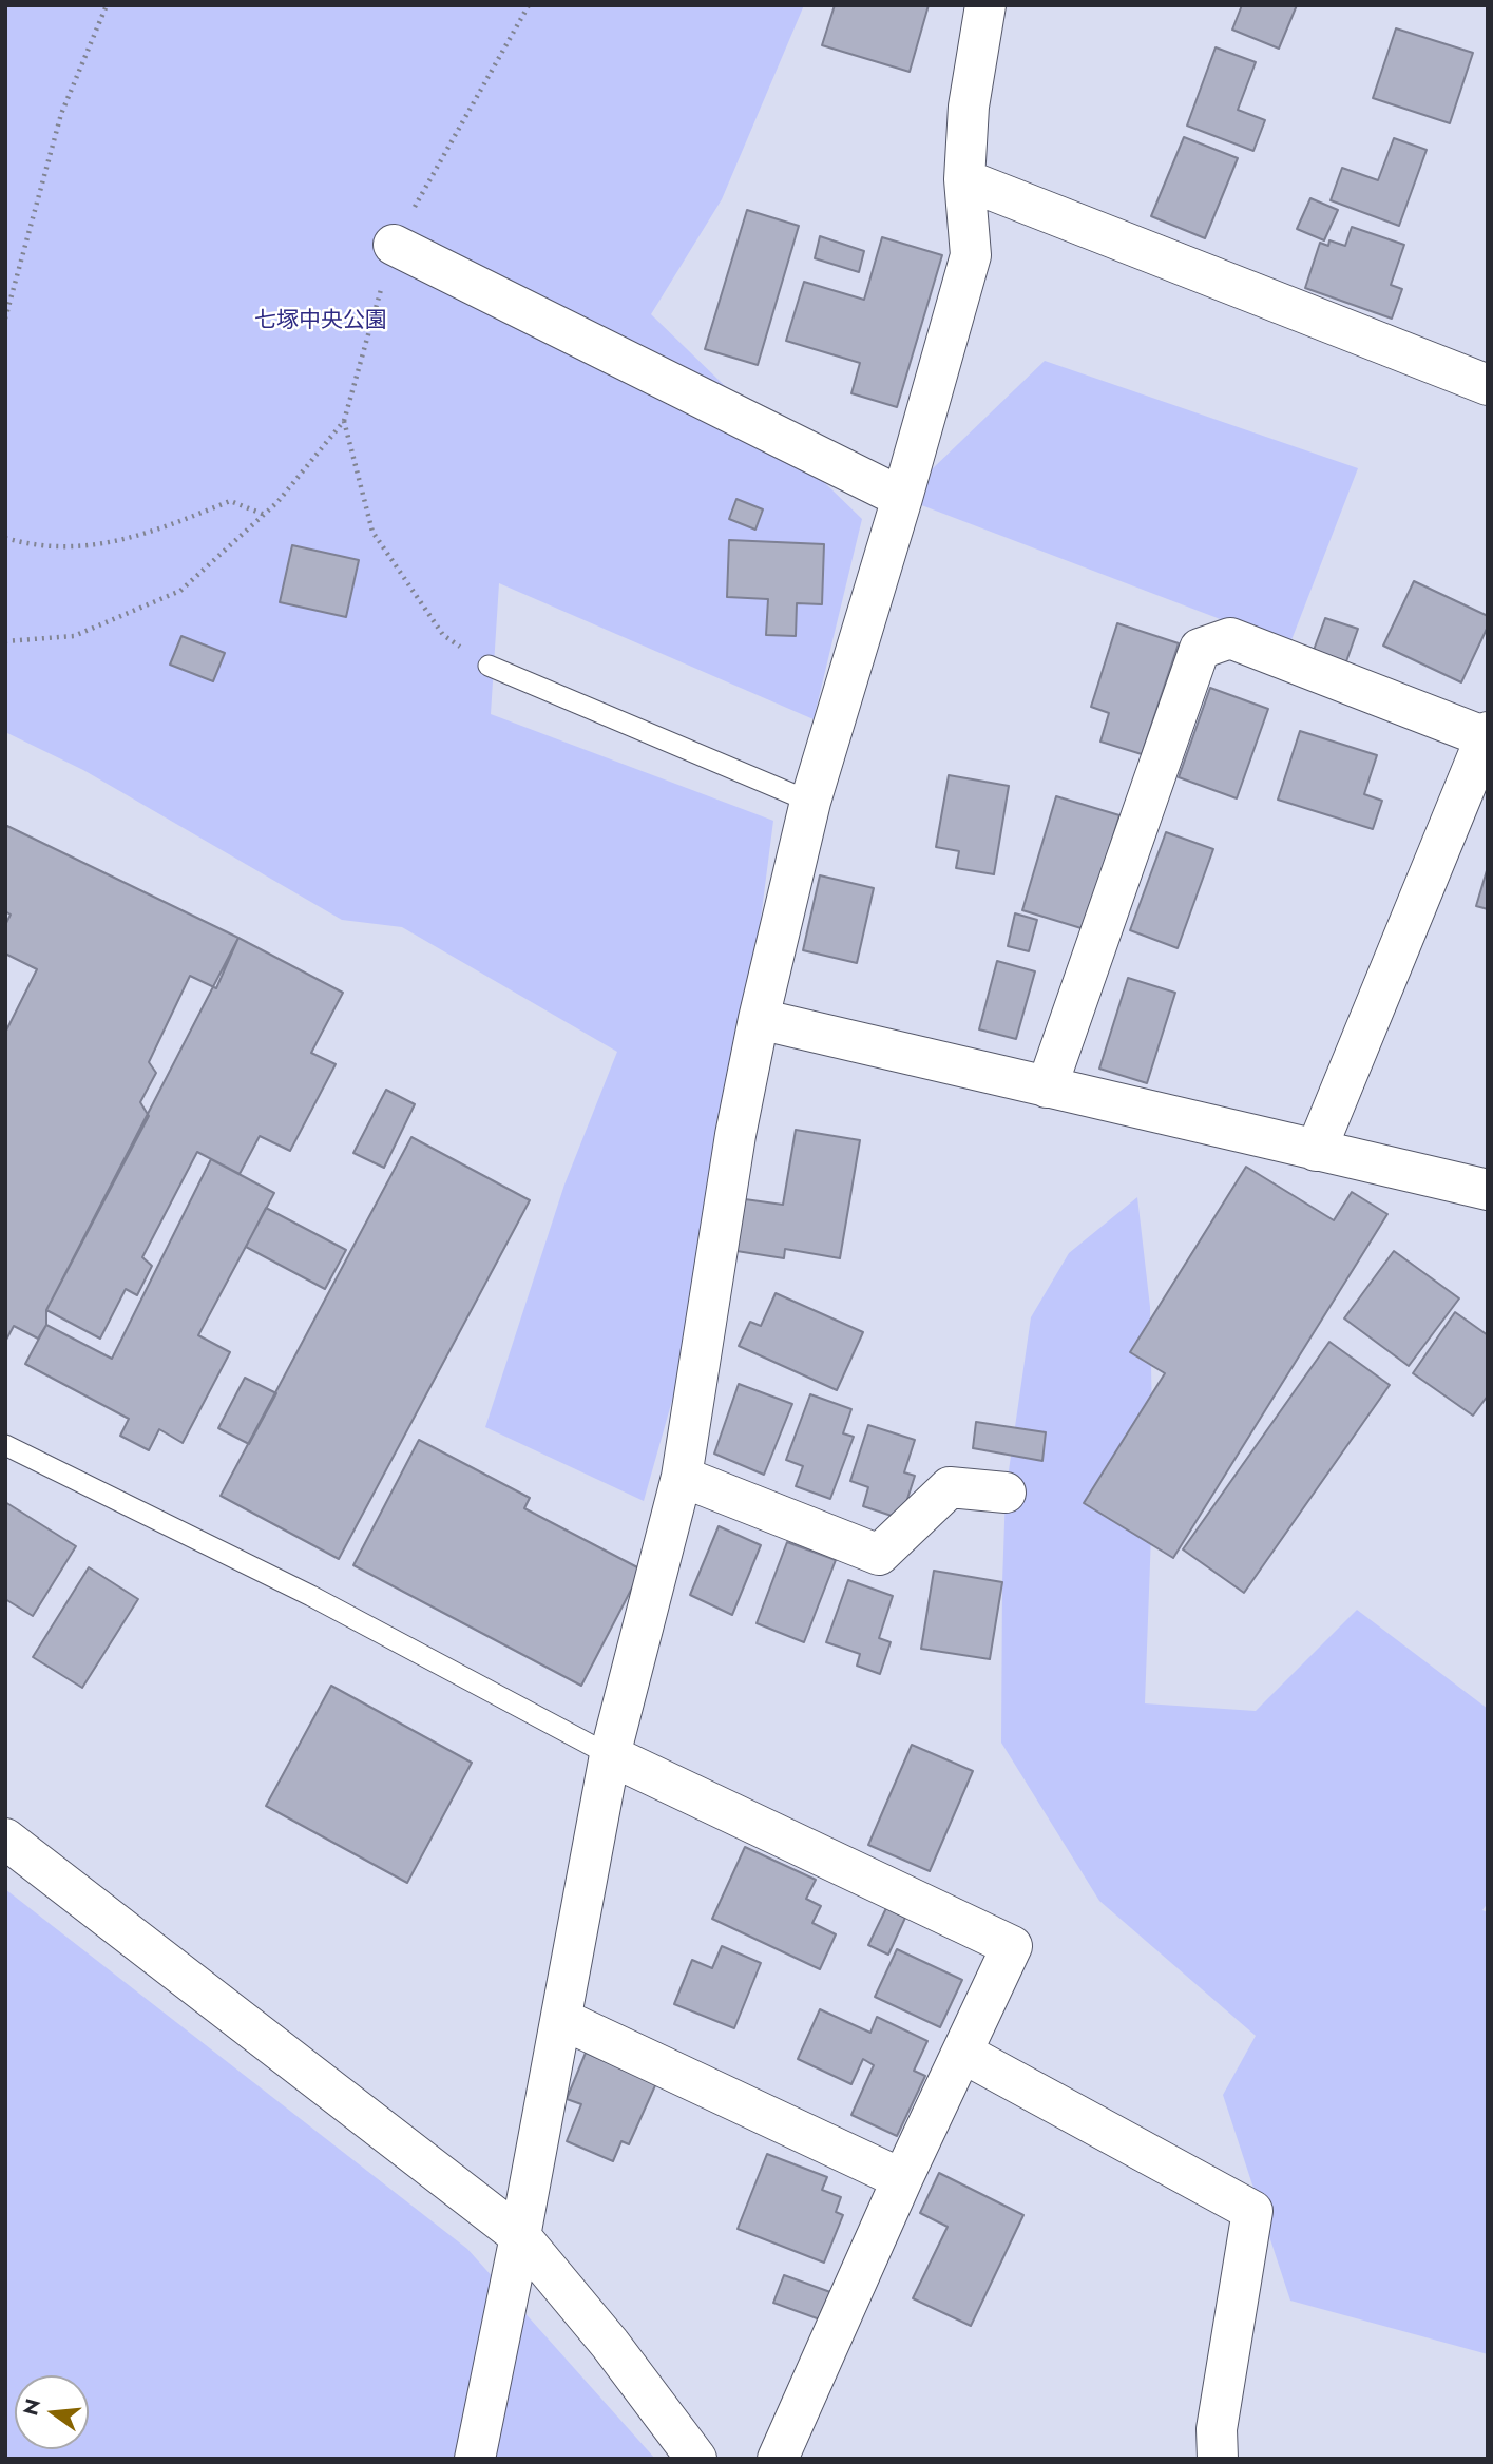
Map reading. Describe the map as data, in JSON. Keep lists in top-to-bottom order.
{
  "parks": ["七塚中央公園"],
  "north": "left"
}
